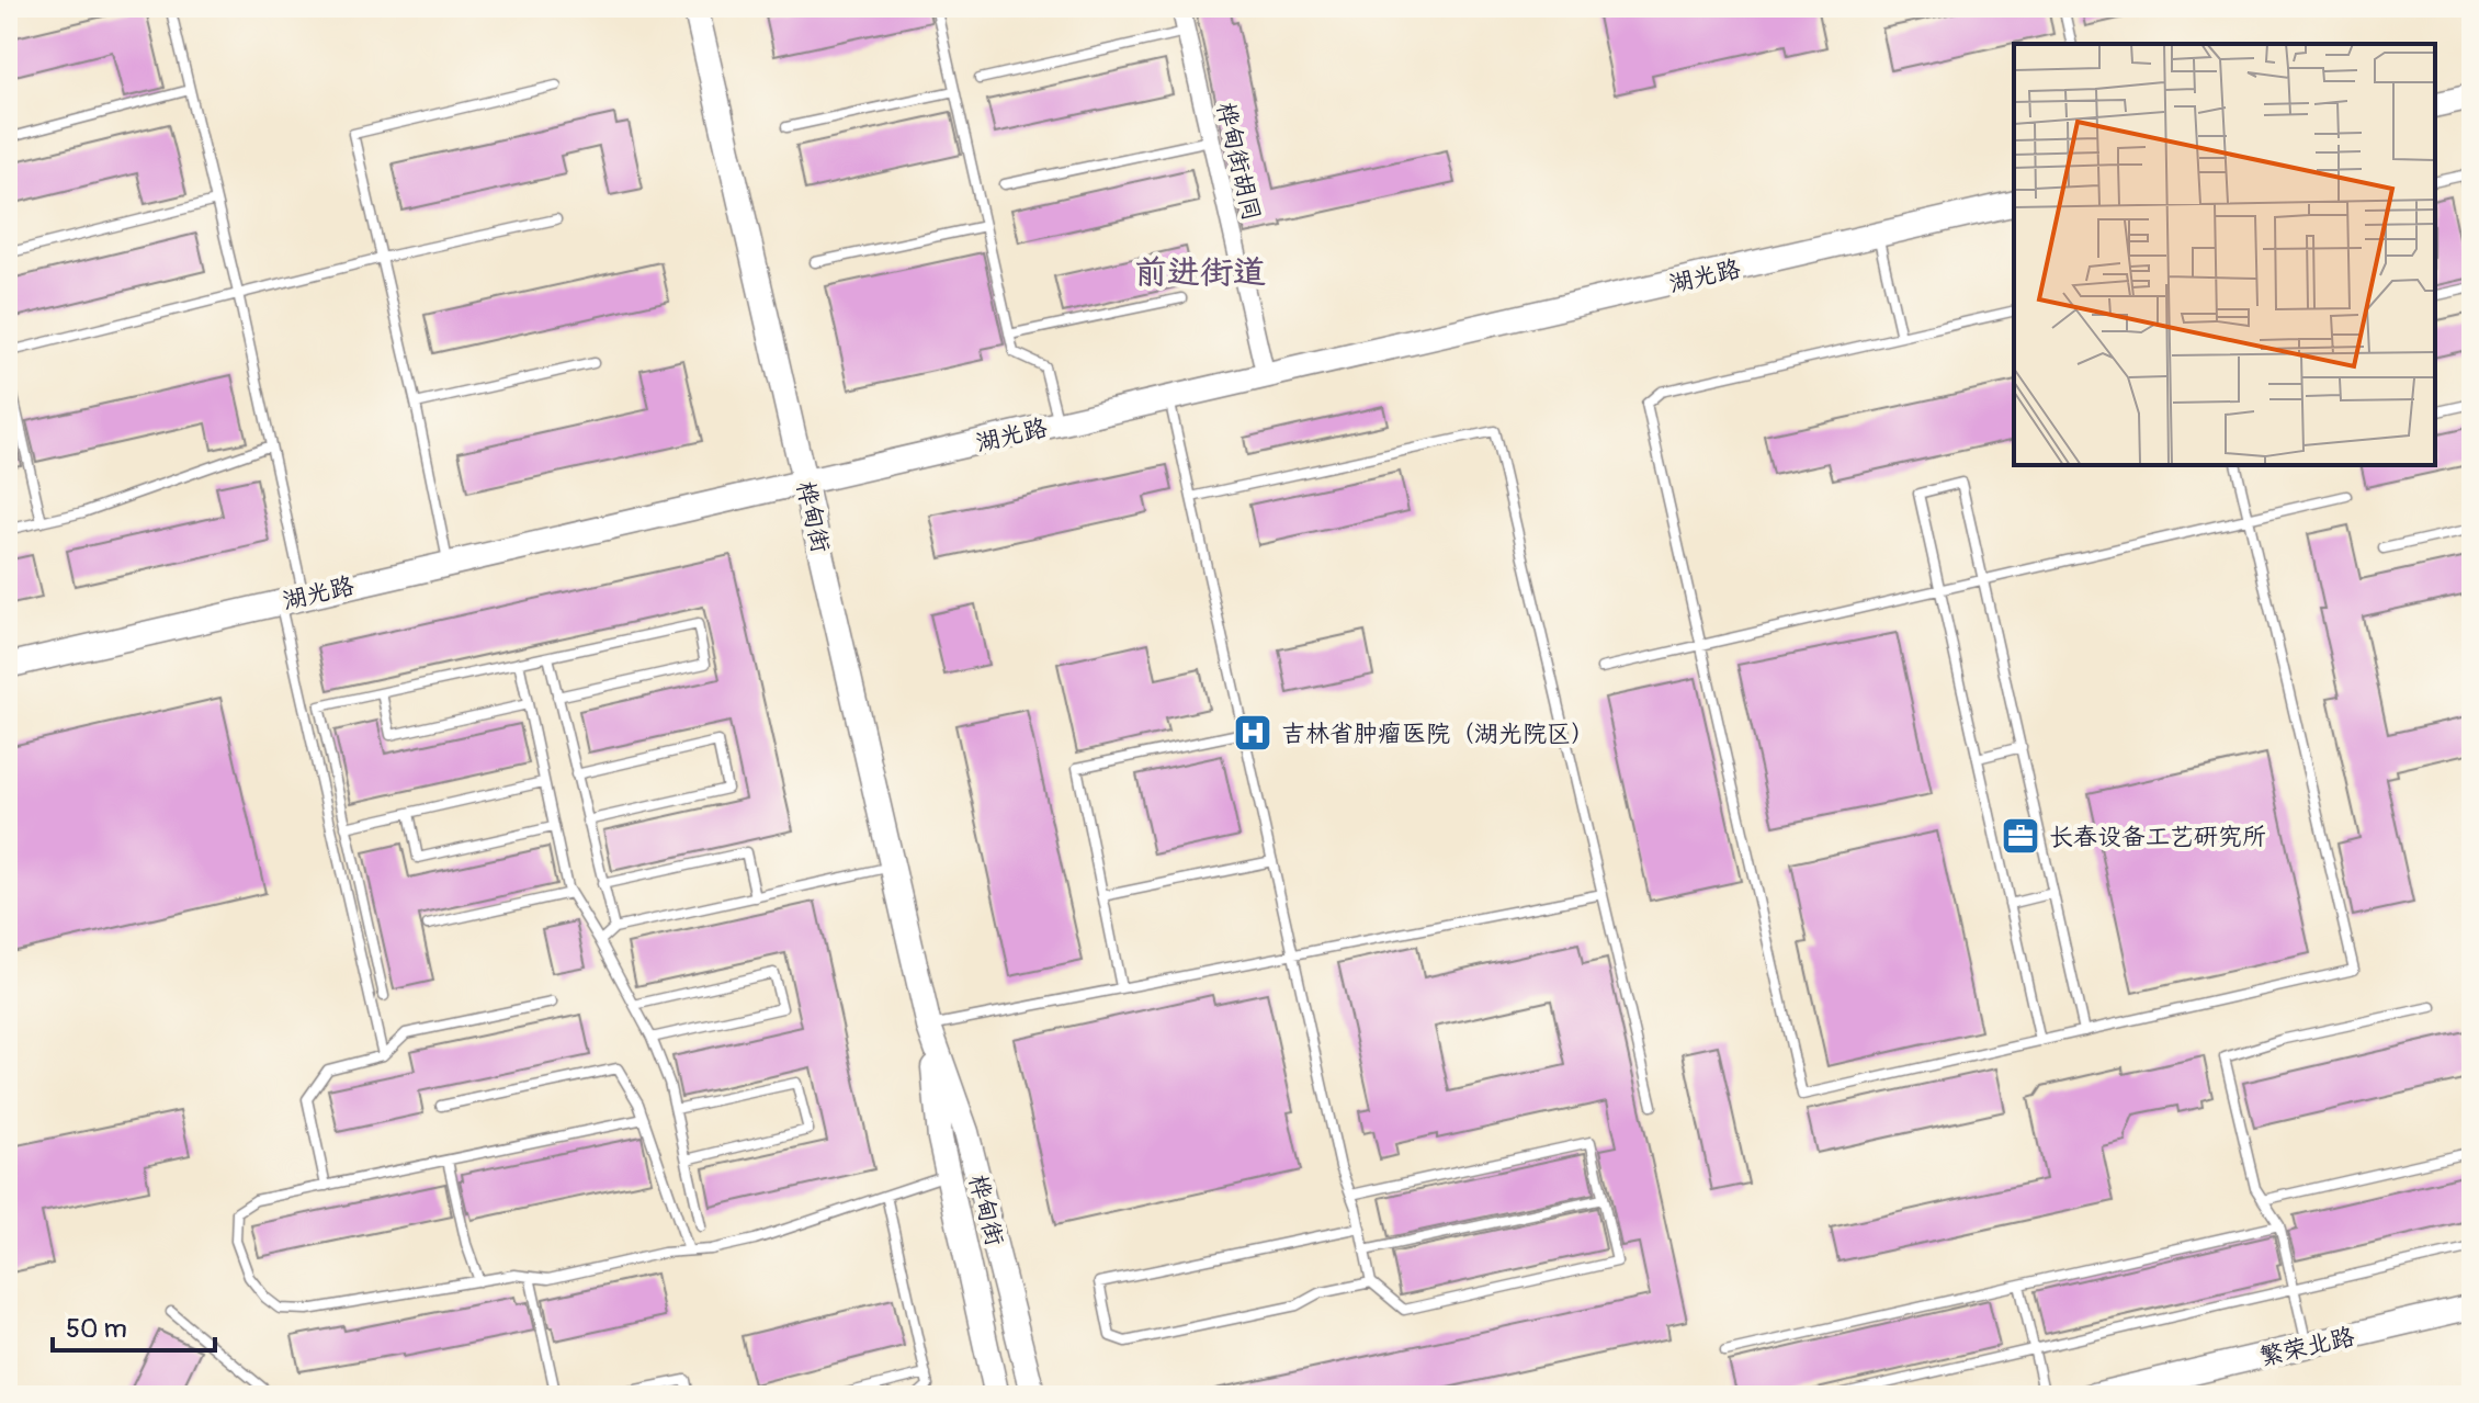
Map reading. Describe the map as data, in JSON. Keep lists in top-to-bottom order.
{
  "streets": {
    "street": [
      "桦甸街胡同",
      "湖光路",
      "桦甸街",
      "繁荣北路"
    ]
  },
  "crossings": [
    ["桦甸街胡同", "湖光路"],
    ["湖光路", "桦甸街"]
  ],
  "districts": ["前进街道"],
  "places": {
    "hospital": ["吉林省肿瘤医院（湖光院区）"],
    "office": ["长春设备工艺研究所"]
  },
  "scale_bar": "50 m"
}
